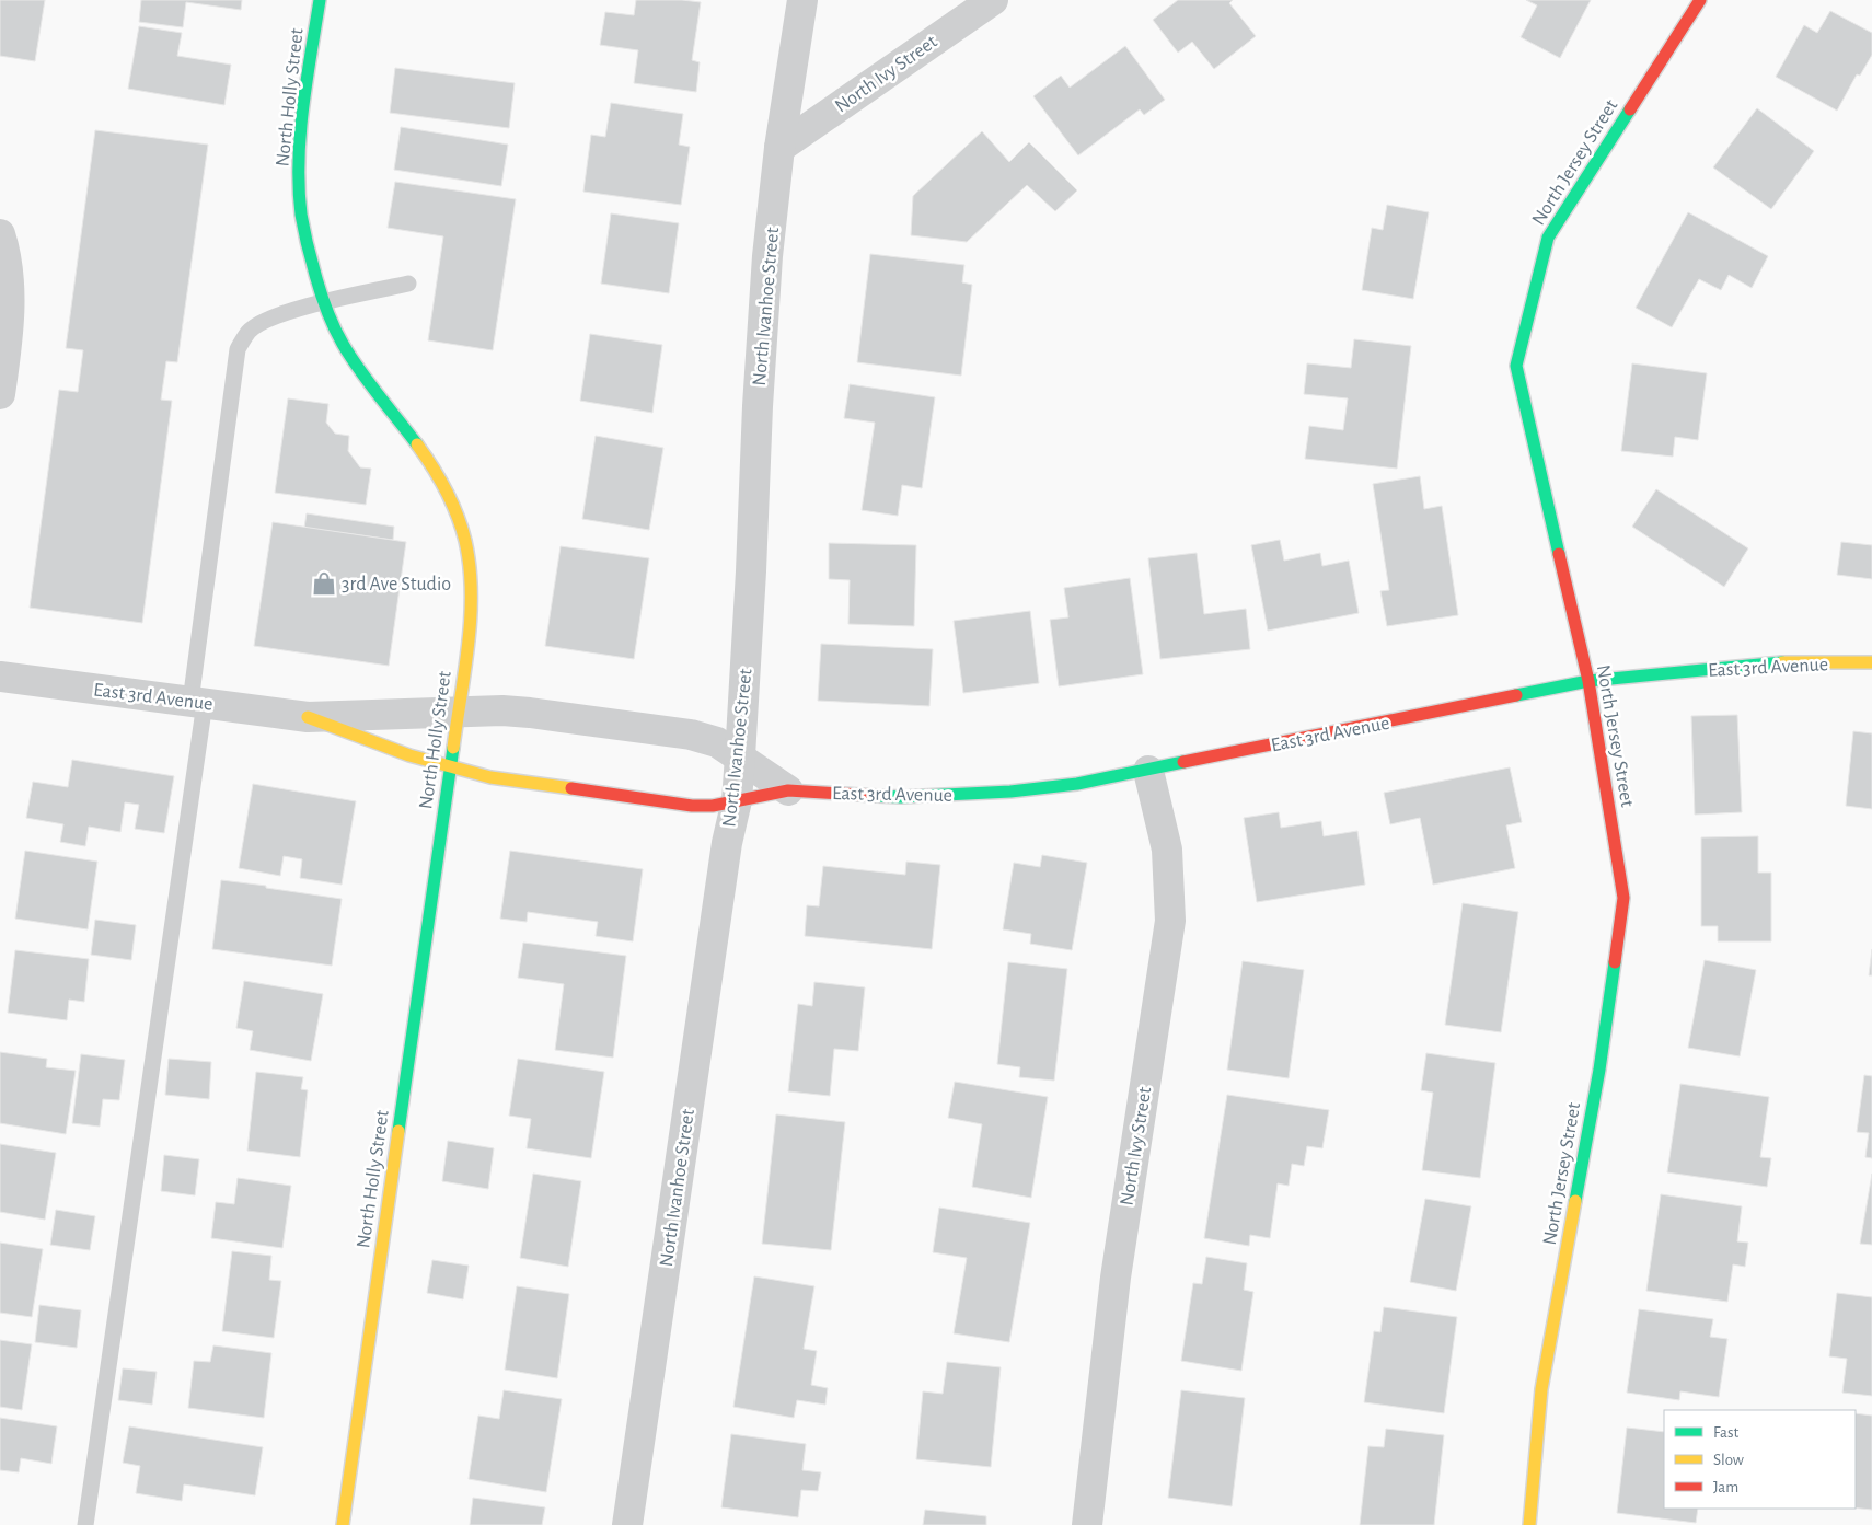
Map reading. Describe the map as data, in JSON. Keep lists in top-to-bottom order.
{
  "streets": {
    "street": [
      "North Ivy Street",
      "North Holly Street",
      "North Jersey Street",
      "North Ivanhoe Street",
      "East 3rd Avenue"
    ]
  },
  "crossings": [
    ["North Ivy Street", "North Ivanhoe Street"],
    ["North Ivy Street", "East 3rd Avenue"],
    ["North Holly Street", "East 3rd Avenue"],
    ["North Jersey Street", "East 3rd Avenue"],
    ["North Ivanhoe Street", "East 3rd Avenue"]
  ],
  "places": {
    "shop": ["3rd Ave Studio"]
  },
  "legend": ["Fast", "Slow", "Jam"]
}
